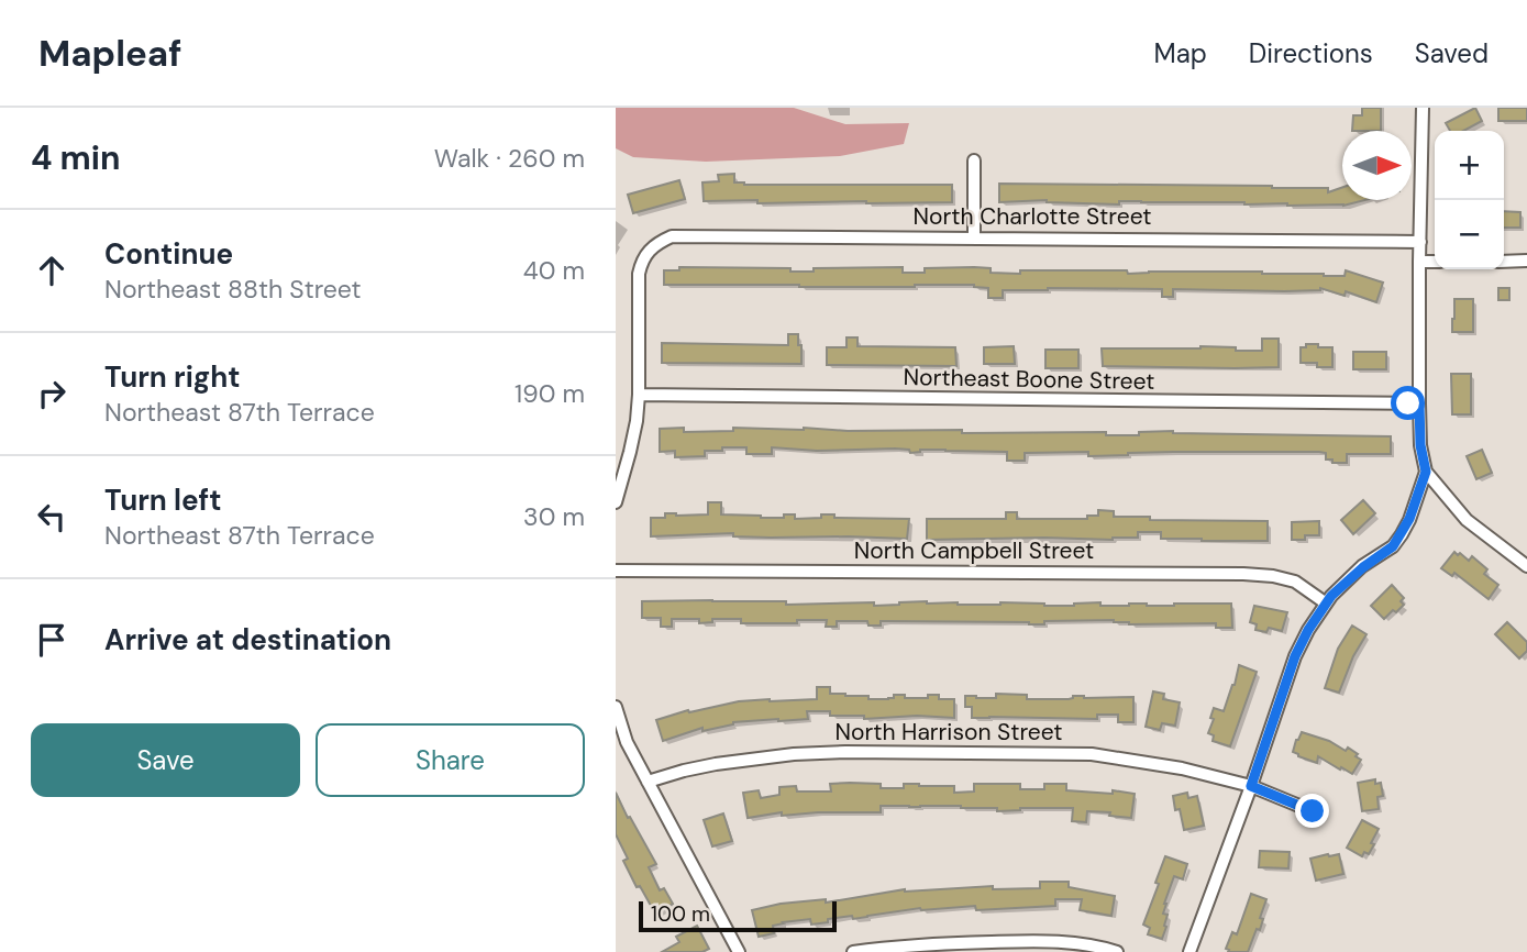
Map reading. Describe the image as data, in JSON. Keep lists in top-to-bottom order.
{
  "streets": {
    "street": [
      "North Charlotte Street",
      "Northeast Boone Street",
      "North Campbell Street",
      "North Harrison Street"
    ]
  },
  "crossings": [
    ["North Charlotte Street", "Northeast Boone Street"]
  ],
  "scale_bar": "100 m",
  "north": "right",
  "page": {
    "header": "Mapleaf",
    "nav": ["Map", "Directions", "Saved"],
    "heading": ["4 min", "Walk · 260 m"],
    "map_buttons": ["+", "−"],
    "list": [
      ["Continue", "Northeast 88th Street", "40 m"],
      ["Turn right", "Northeast 87th Terrace", "190 m"],
      ["Turn left", "Northeast 87th Terrace", "30 m"],
      "Arrive at destination"
    ],
    "buttons": ["Save", "Share"],
    "scale": "100 m"
  }
}
